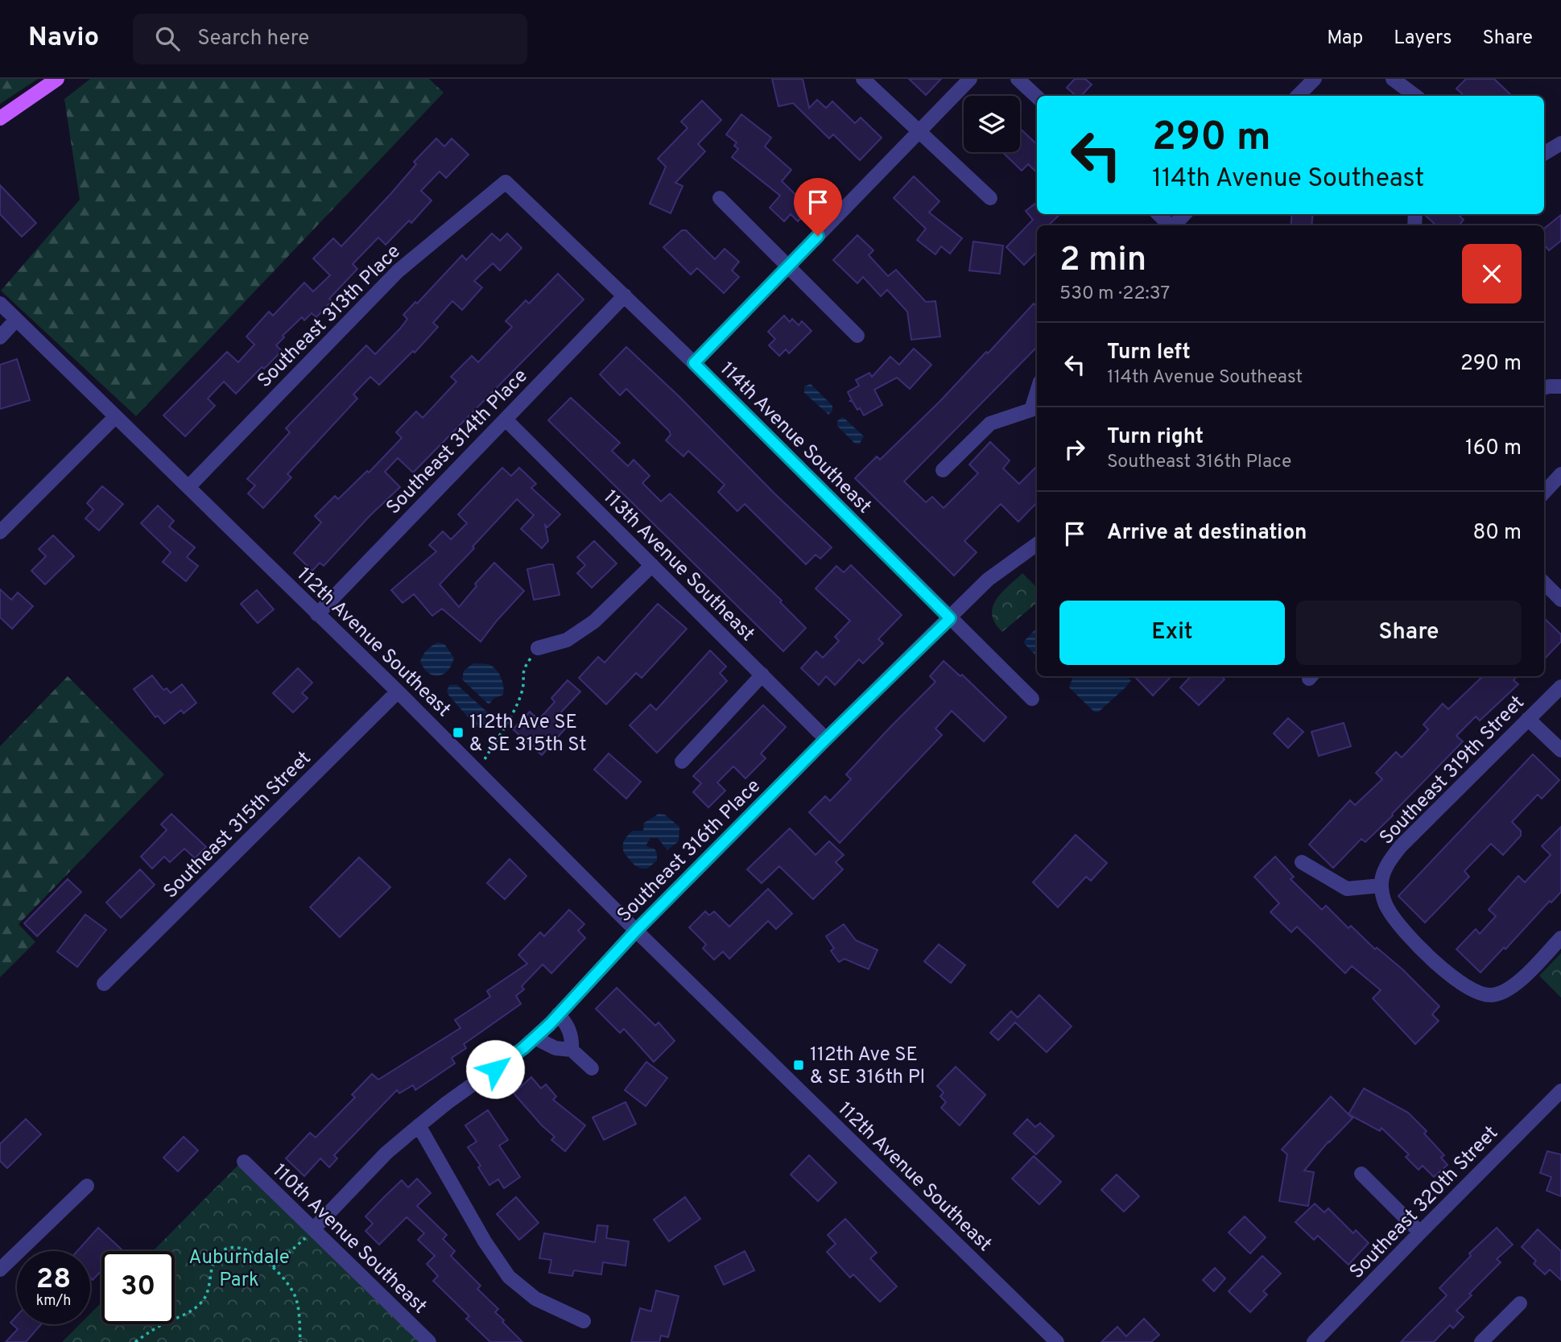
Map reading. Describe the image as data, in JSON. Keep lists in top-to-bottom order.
{
  "streets": {
    "street": [
      "Southeast 313th Place",
      "114th Avenue Southeast",
      "Southeast 314th Place",
      "113th Avenue Southeast",
      "112th Avenue Southeast",
      "Southeast 319th Street",
      "Southeast 315th Street",
      "Southeast 316th Place",
      "Southeast 320th Street",
      "110th Avenue Southeast"
    ]
  },
  "crossings": [
    ["Southeast 313th Place", "114th Avenue Southeast"],
    ["Southeast 313th Place", "112th Avenue Southeast"],
    ["114th Avenue Southeast", "Southeast 314th Place"],
    ["114th Avenue Southeast", "Southeast 316th Place"],
    ["Southeast 314th Place", "113th Avenue Southeast"],
    ["Southeast 314th Place", "112th Avenue Southeast"],
    ["113th Avenue Southeast", "Southeast 316th Place"],
    ["112th Avenue Southeast", "Southeast 315th Street"],
    ["112th Avenue Southeast", "Southeast 316th Place"],
    ["Southeast 316th Place", "110th Avenue Southeast"]
  ],
  "parks": ["Auburndale Park"],
  "places": {
    "transit": ["112th Ave SE & SE 315th St", "112th Ave SE & SE 316th Pl"]
  },
  "page": {
    "header": "Navio",
    "search": "Search here",
    "nav": ["Map", "Layers", "Share"],
    "turn": ["290 m", "114th Avenue Southeast"],
    "heading": ["2 min", "530 m · 22:37"],
    "list": [
      {
        "name": "Turn left",
        "note": "114th Avenue Southeast",
        "value": "290 m"
      },
      {
        "name": "Turn right",
        "note": "Southeast 316th Place",
        "value": "160 m"
      },
      {
        "name": "Arrive at destination",
        "value": "80 m"
      }
    ],
    "buttons": ["Exit", "Share"],
    "speed": "28 km/h",
    "limit": "30"
  }
}
